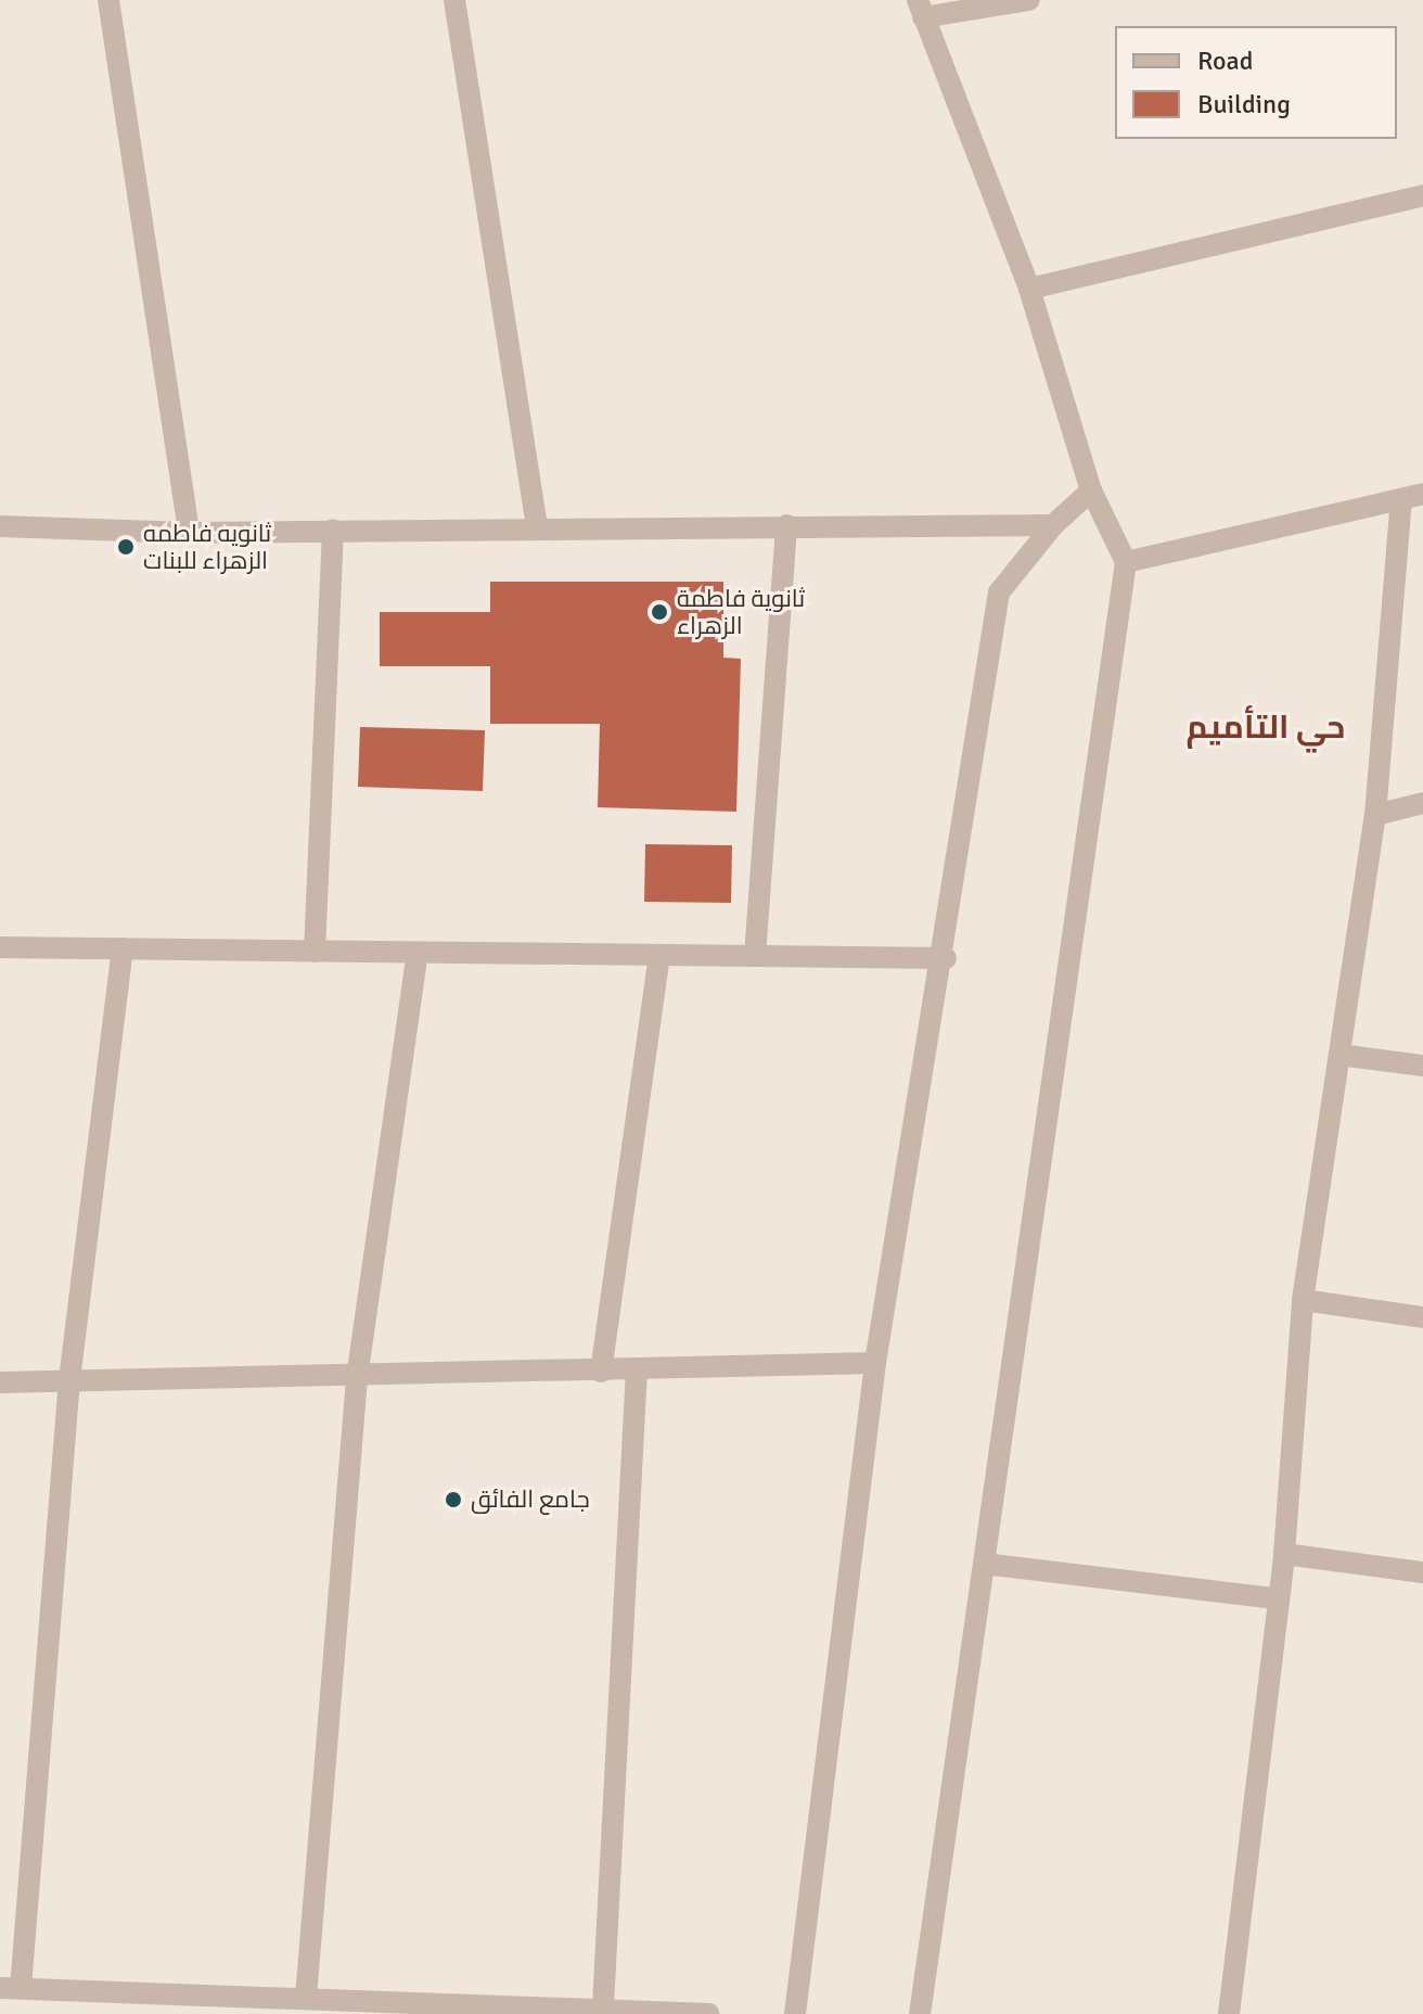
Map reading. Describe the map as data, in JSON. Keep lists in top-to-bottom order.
{
  "districts": ["حي التأميم"],
  "places": ["ثانويه فاطمه الزهراء للبنات", "ثانوية فاطمة الزهراء", "جامع الفائق"],
  "legend": ["Road", "Building"]
}
